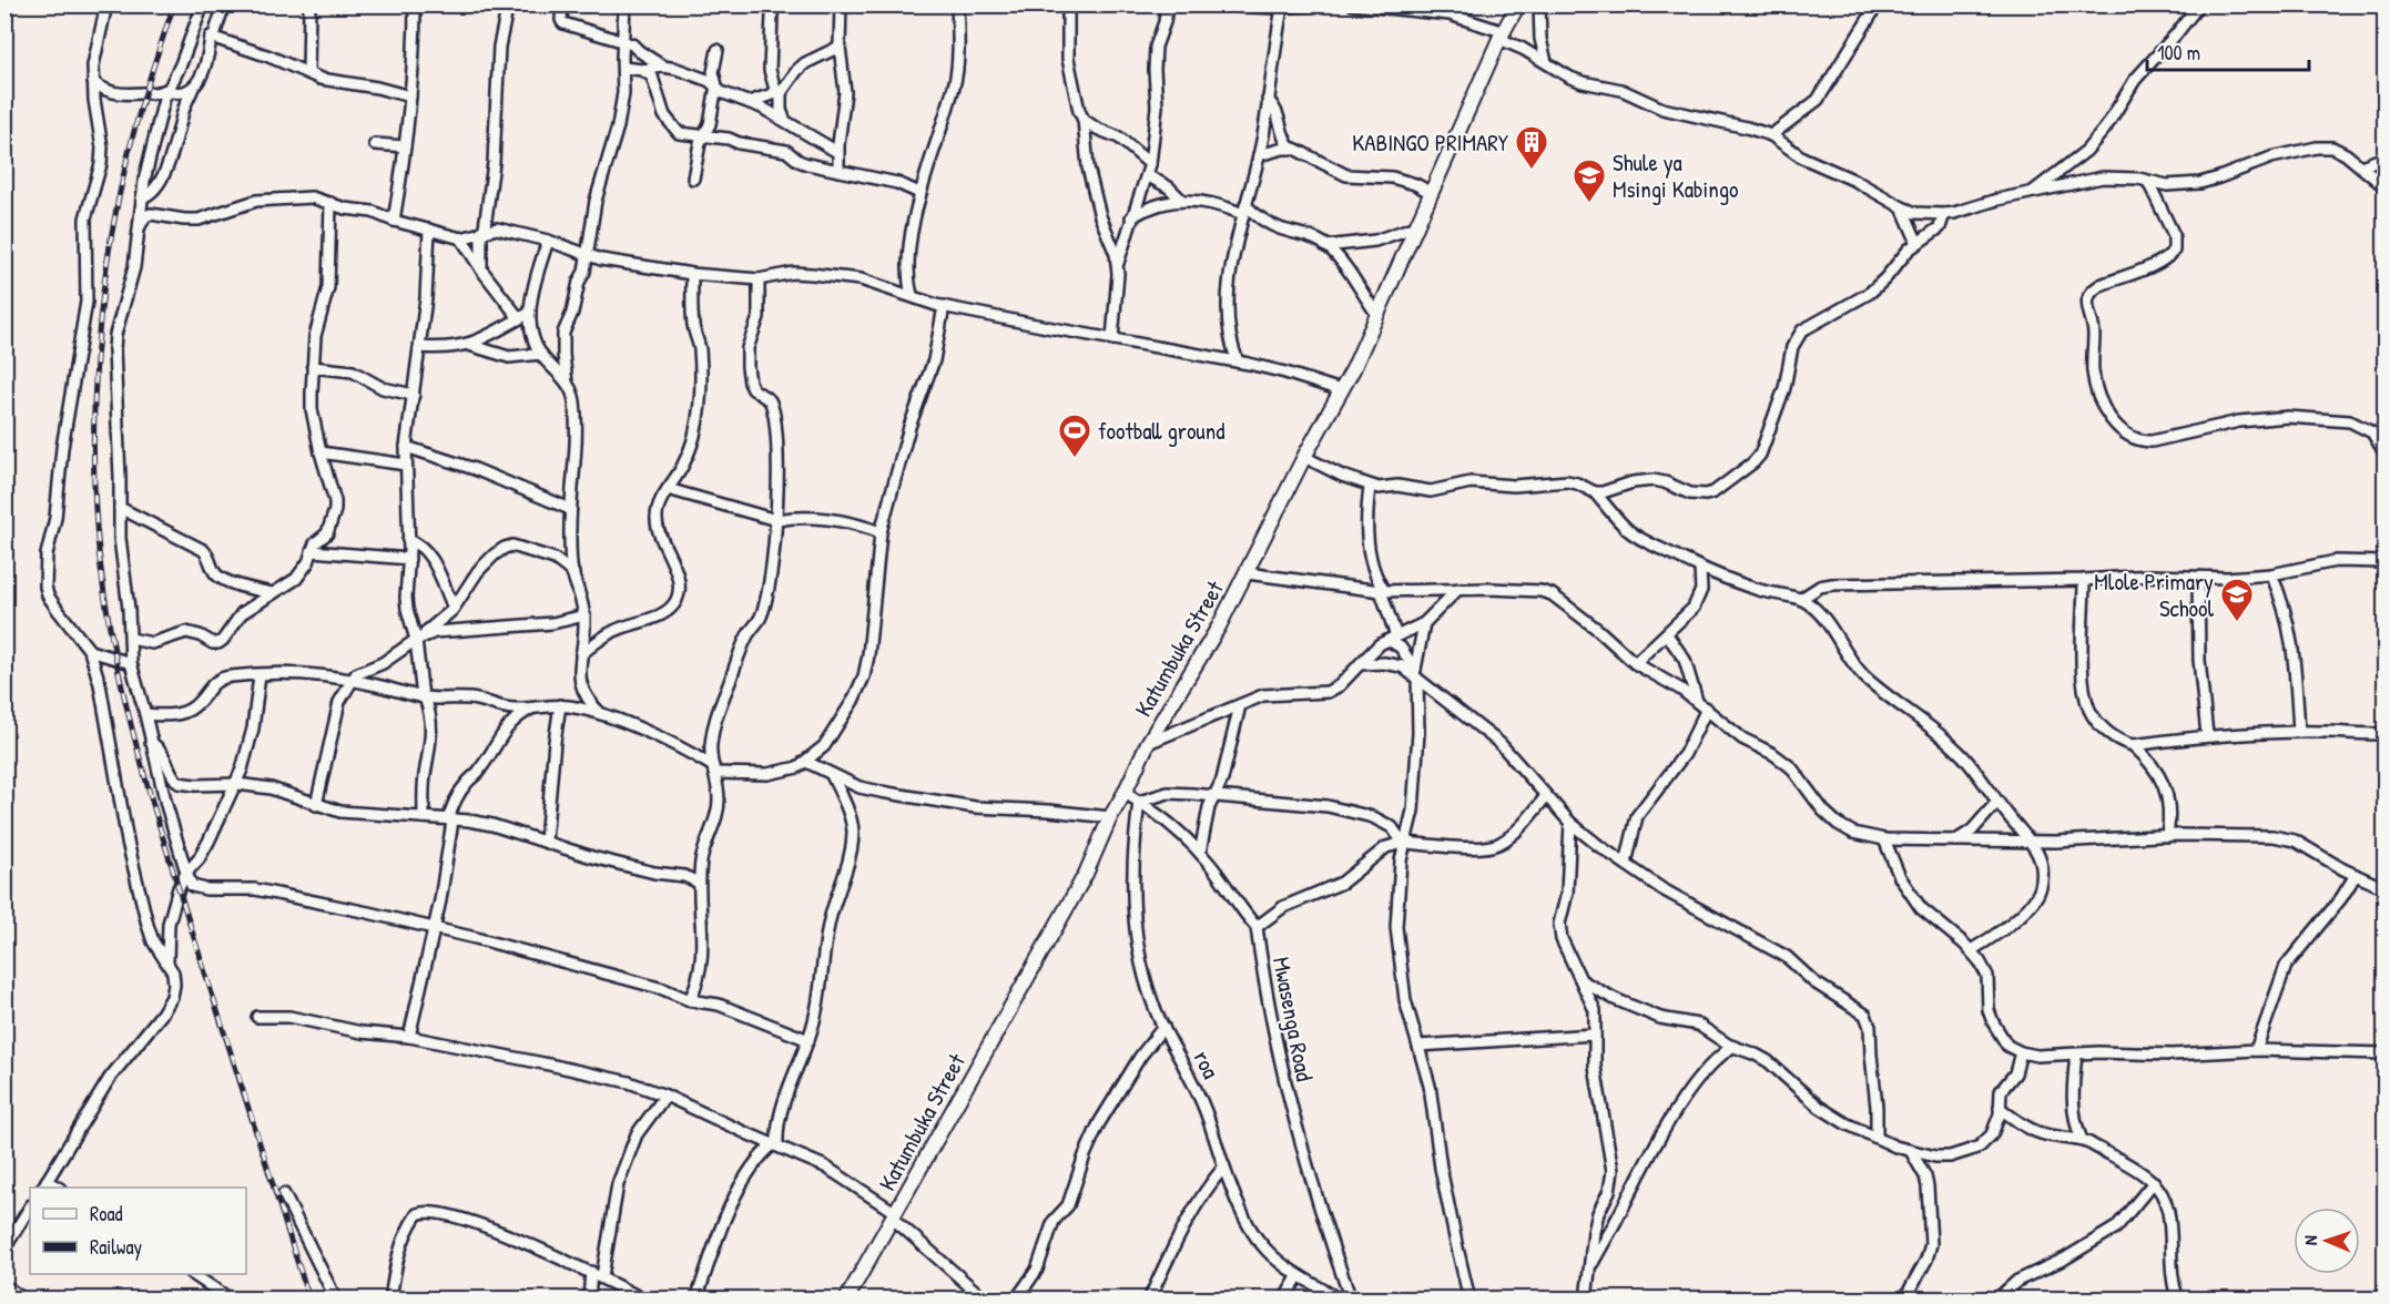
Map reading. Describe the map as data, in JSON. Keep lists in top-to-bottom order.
{
  "streets": {
    "main road": ["Katumbuka Street"],
    "street": ["Mwasenga Road", "roa"]
  },
  "crossings": [
    ["Katumbuka Street", "Mwasenga Road"],
    ["Mwasenga Road", "roa"]
  ],
  "places": {
    "building": ["KABINGO PRIMARY"],
    "school or university": ["Shule ya Msingi Kabingo", "Mlole Primary School"],
    "sports": ["football ground"]
  },
  "legend": ["Road", "Railway"],
  "scale_bar": "100 m",
  "north": "left"
}
